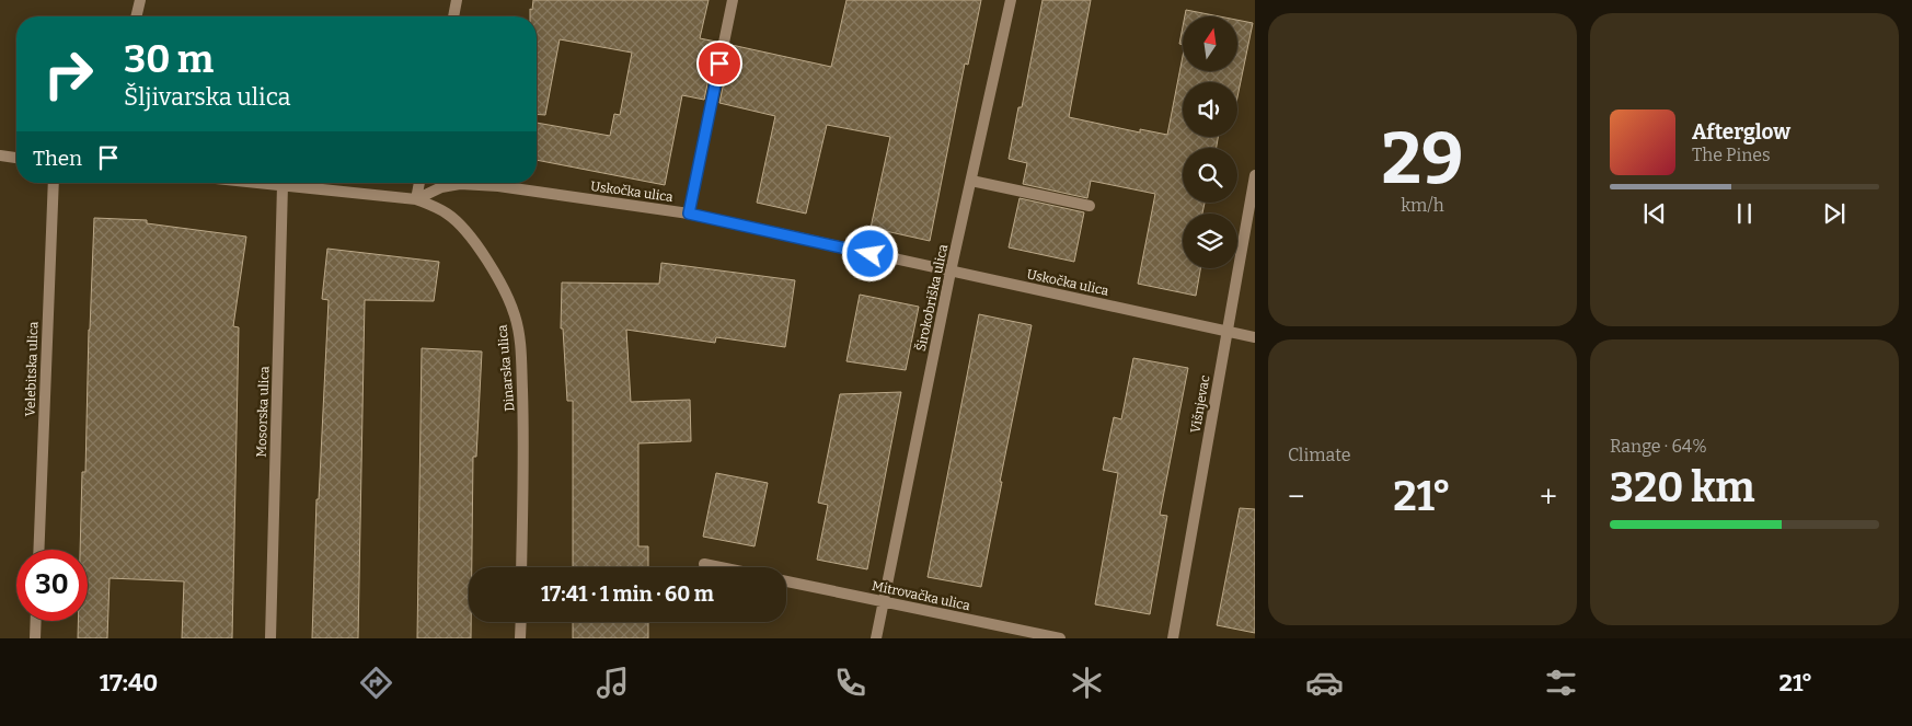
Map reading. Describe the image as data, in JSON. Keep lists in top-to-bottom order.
{
  "streets": {
    "street": [
      "Uskočka ulica",
      "Širokobriška ulica",
      "Dinarska ulica",
      "Velebitska ulica",
      "Višnjevac",
      "Mosorska ulica",
      "Mitrovačka ulica"
    ]
  },
  "crossings": [
    ["Uskočka ulica", "Širokobriška ulica"],
    ["Uskočka ulica", "Dinarska ulica"],
    ["Uskočka ulica", "Višnjevac"],
    ["Širokobriška ulica", "Mitrovačka ulica"]
  ],
  "north": "top",
  "page": {
    "tile": [
      ["29", "km/h"],
      "Climate",
      ["Range · 64%", "320 km"]
    ],
    "turn": ["30 m", "Šljivarska ulica"],
    "song": ["Afterglow", "The Pines"],
    "then": "Then",
    "heat": ["−", "21°", "+"],
    "limit": "30",
    "trip": "17:41 · 1 min · 60 m",
    "tabs": ["17:40", "21°"]
  }
}
